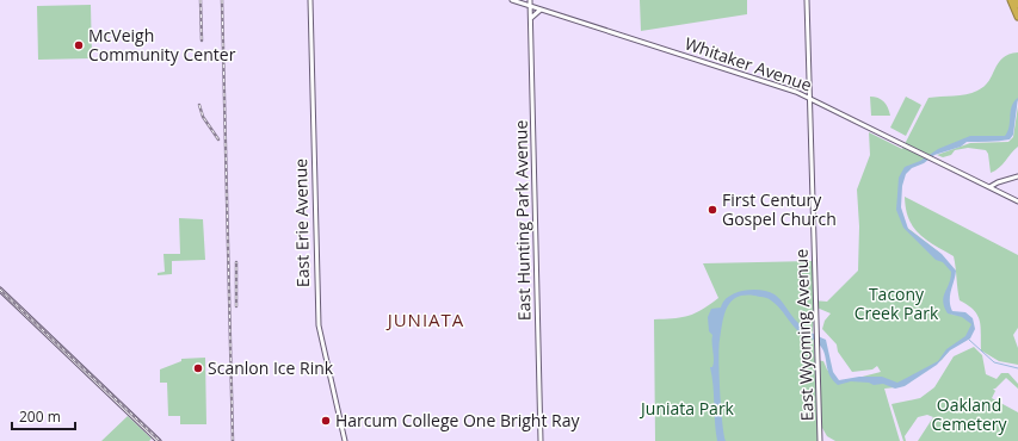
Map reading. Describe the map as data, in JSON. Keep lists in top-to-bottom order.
{
  "streets": {
    "main road": [
      "Whitaker Avenue",
      "East Hunting Park Avenue",
      "East Erie Avenue",
      "East Wyoming Avenue"
    ]
  },
  "crossings": [
    ["Whitaker Avenue", "East Hunting Park Avenue"],
    ["Whitaker Avenue", "East Wyoming Avenue"]
  ],
  "districts": ["JUNIATA"],
  "parks": ["Tacony Creek Park", "Oakland Cemetery", "Juniata Park"],
  "places": [
    "McVeigh Community Center",
    "First Century Gospel Church",
    "Scanlon Ice Rink",
    "Harcum College One Bright Ray"
  ],
  "scale_bar": "200 m"
}
